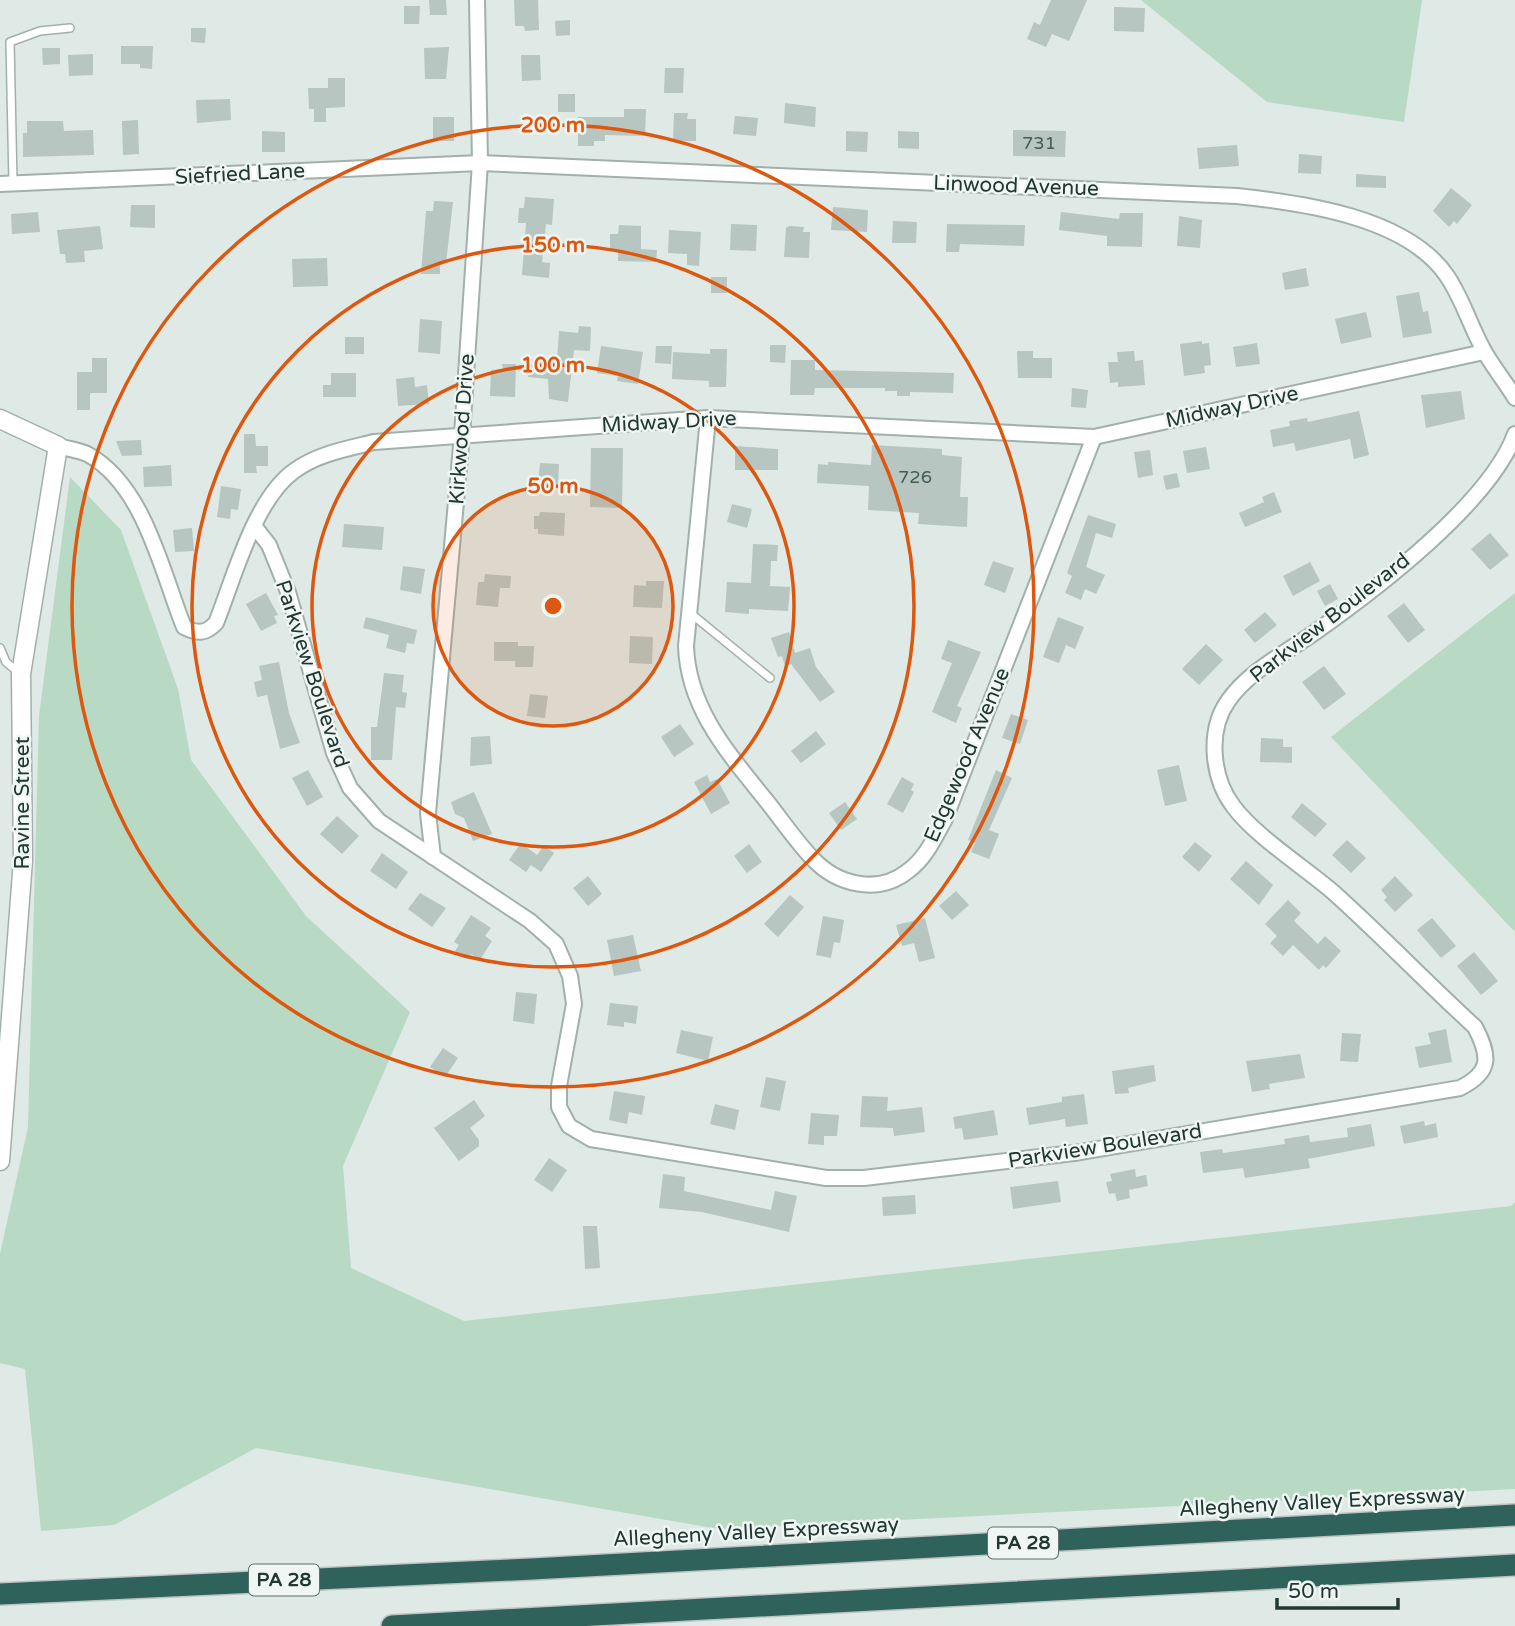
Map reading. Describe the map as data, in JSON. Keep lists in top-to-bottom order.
{
  "streets": {
    "highway": ["Allegheny Valley Expressway", "PA 28"],
    "street": [
      "Siefried Lane",
      "Linwood Avenue",
      "Midway Drive",
      "Kirkwood Drive",
      "Parkview Boulevard",
      "Edgewood Avenue",
      "Ravine Street"
    ]
  },
  "crossings": [
    ["Siefried Lane", "Linwood Avenue"],
    ["Siefried Lane", "Kirkwood Drive"],
    ["Linwood Avenue", "Midway Drive"],
    ["Linwood Avenue", "Kirkwood Drive"],
    ["Midway Drive", "Kirkwood Drive"],
    ["Midway Drive", "Parkview Boulevard"],
    ["Midway Drive", "Edgewood Avenue"],
    ["Midway Drive", "Ravine Street"],
    ["Kirkwood Drive", "Parkview Boulevard"]
  ],
  "house_numbers": ["731", "726"],
  "scale_bar": "50 m",
  "rings": [
    "200 m",
    "150 m",
    "100 m",
    "50 m"
  ]
}
